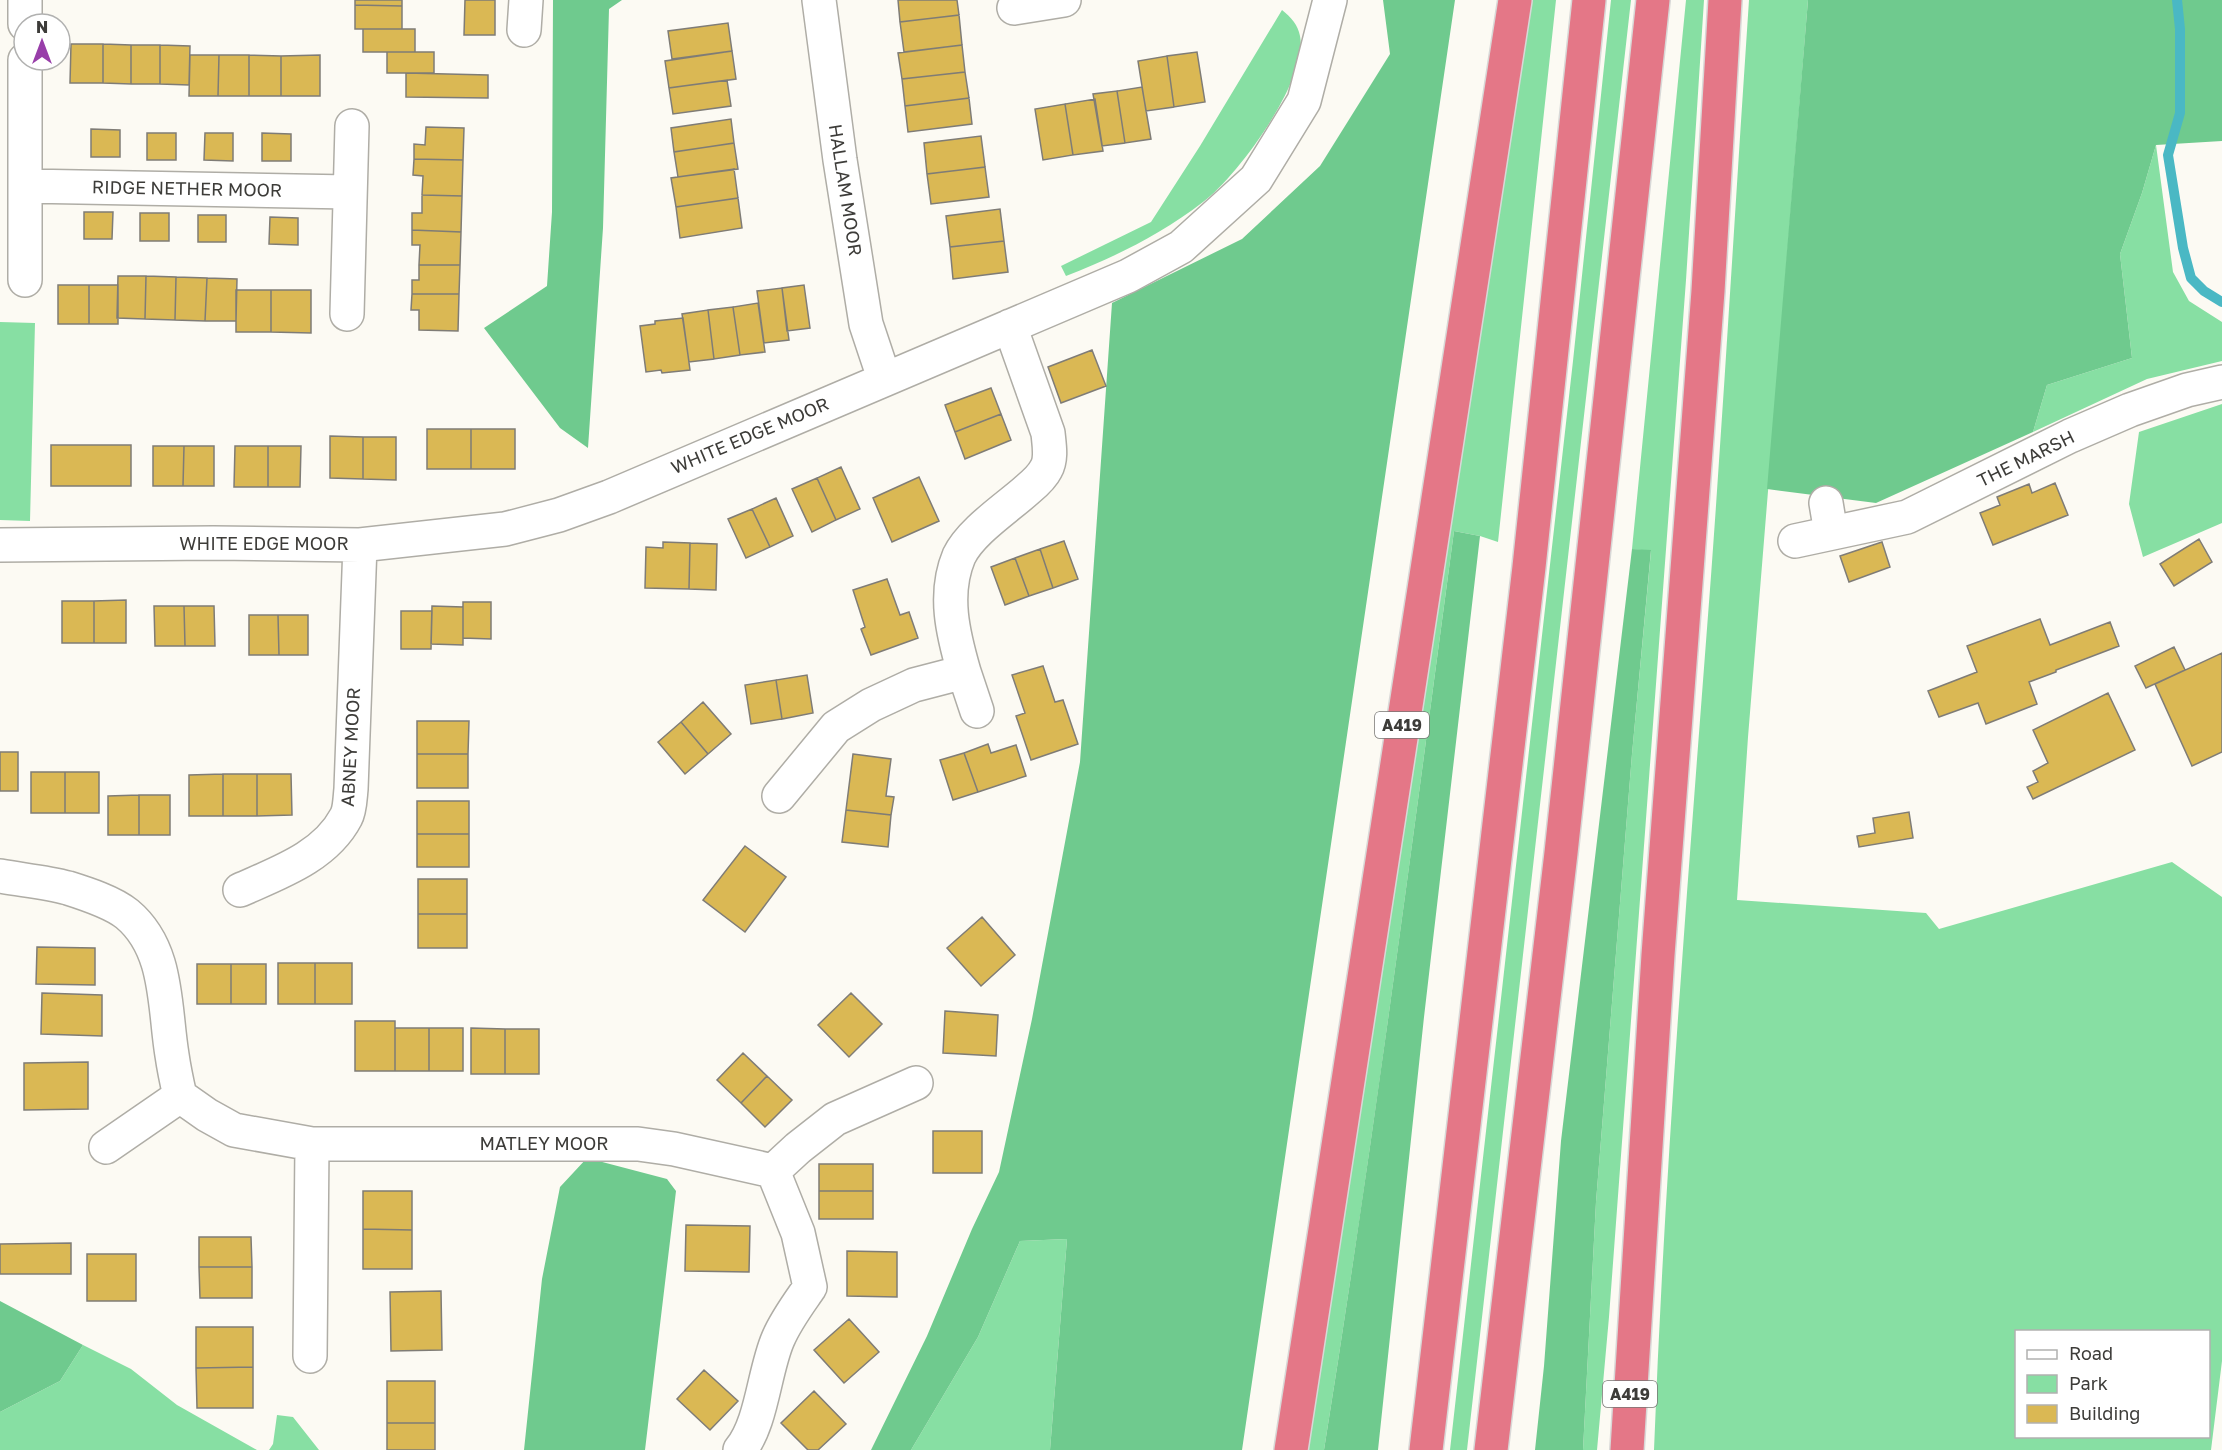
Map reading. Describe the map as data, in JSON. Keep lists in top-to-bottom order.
{
  "streets": {
    "highway": ["A419"],
    "street": [
      "RIDGE NETHER MOOR",
      "HALLAM MOOR",
      "WHITE EDGE MOOR",
      "THE MARSH",
      "ABNEY MOOR",
      "MATLEY MOOR"
    ]
  },
  "crossings": [
    ["HALLAM MOOR", "WHITE EDGE MOOR"],
    ["WHITE EDGE MOOR", "ABNEY MOOR"]
  ],
  "legend": ["Road", "Park", "Building"],
  "north": "top"
}
